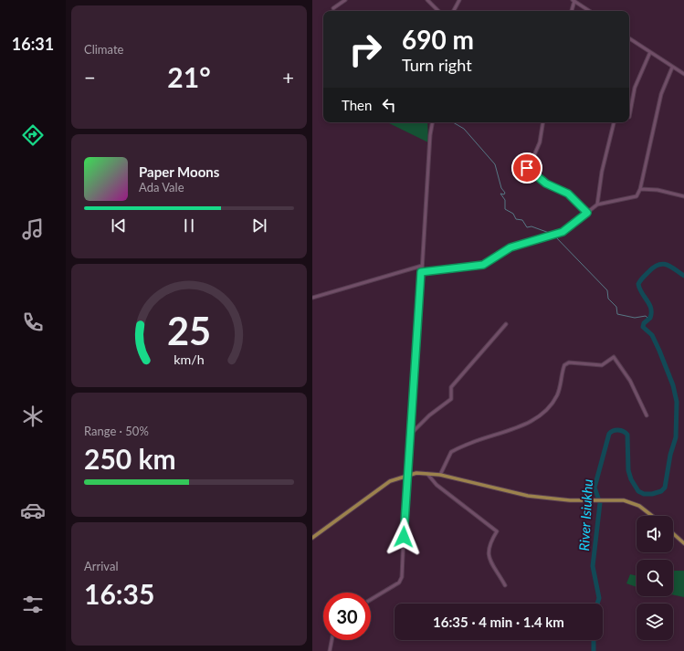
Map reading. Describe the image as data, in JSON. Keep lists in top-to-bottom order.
{
  "water": ["River Isiukhu"],
  "page": {
    "tabs": "16:31",
    "tile": [
      "Climate",
      ["Range · 50%", "250 km"],
      ["Arrival", "16:35"]
    ],
    "turn": ["690 m", "Turn right"],
    "heat": ["−", "21°", "+"],
    "then": "Then",
    "song": ["Paper Moons", "Ada Vale"],
    "limit": "30",
    "trip": "16:35 · 4 min · 1.4 km",
    "gauge": ["25", "km/h"]
  }
}
